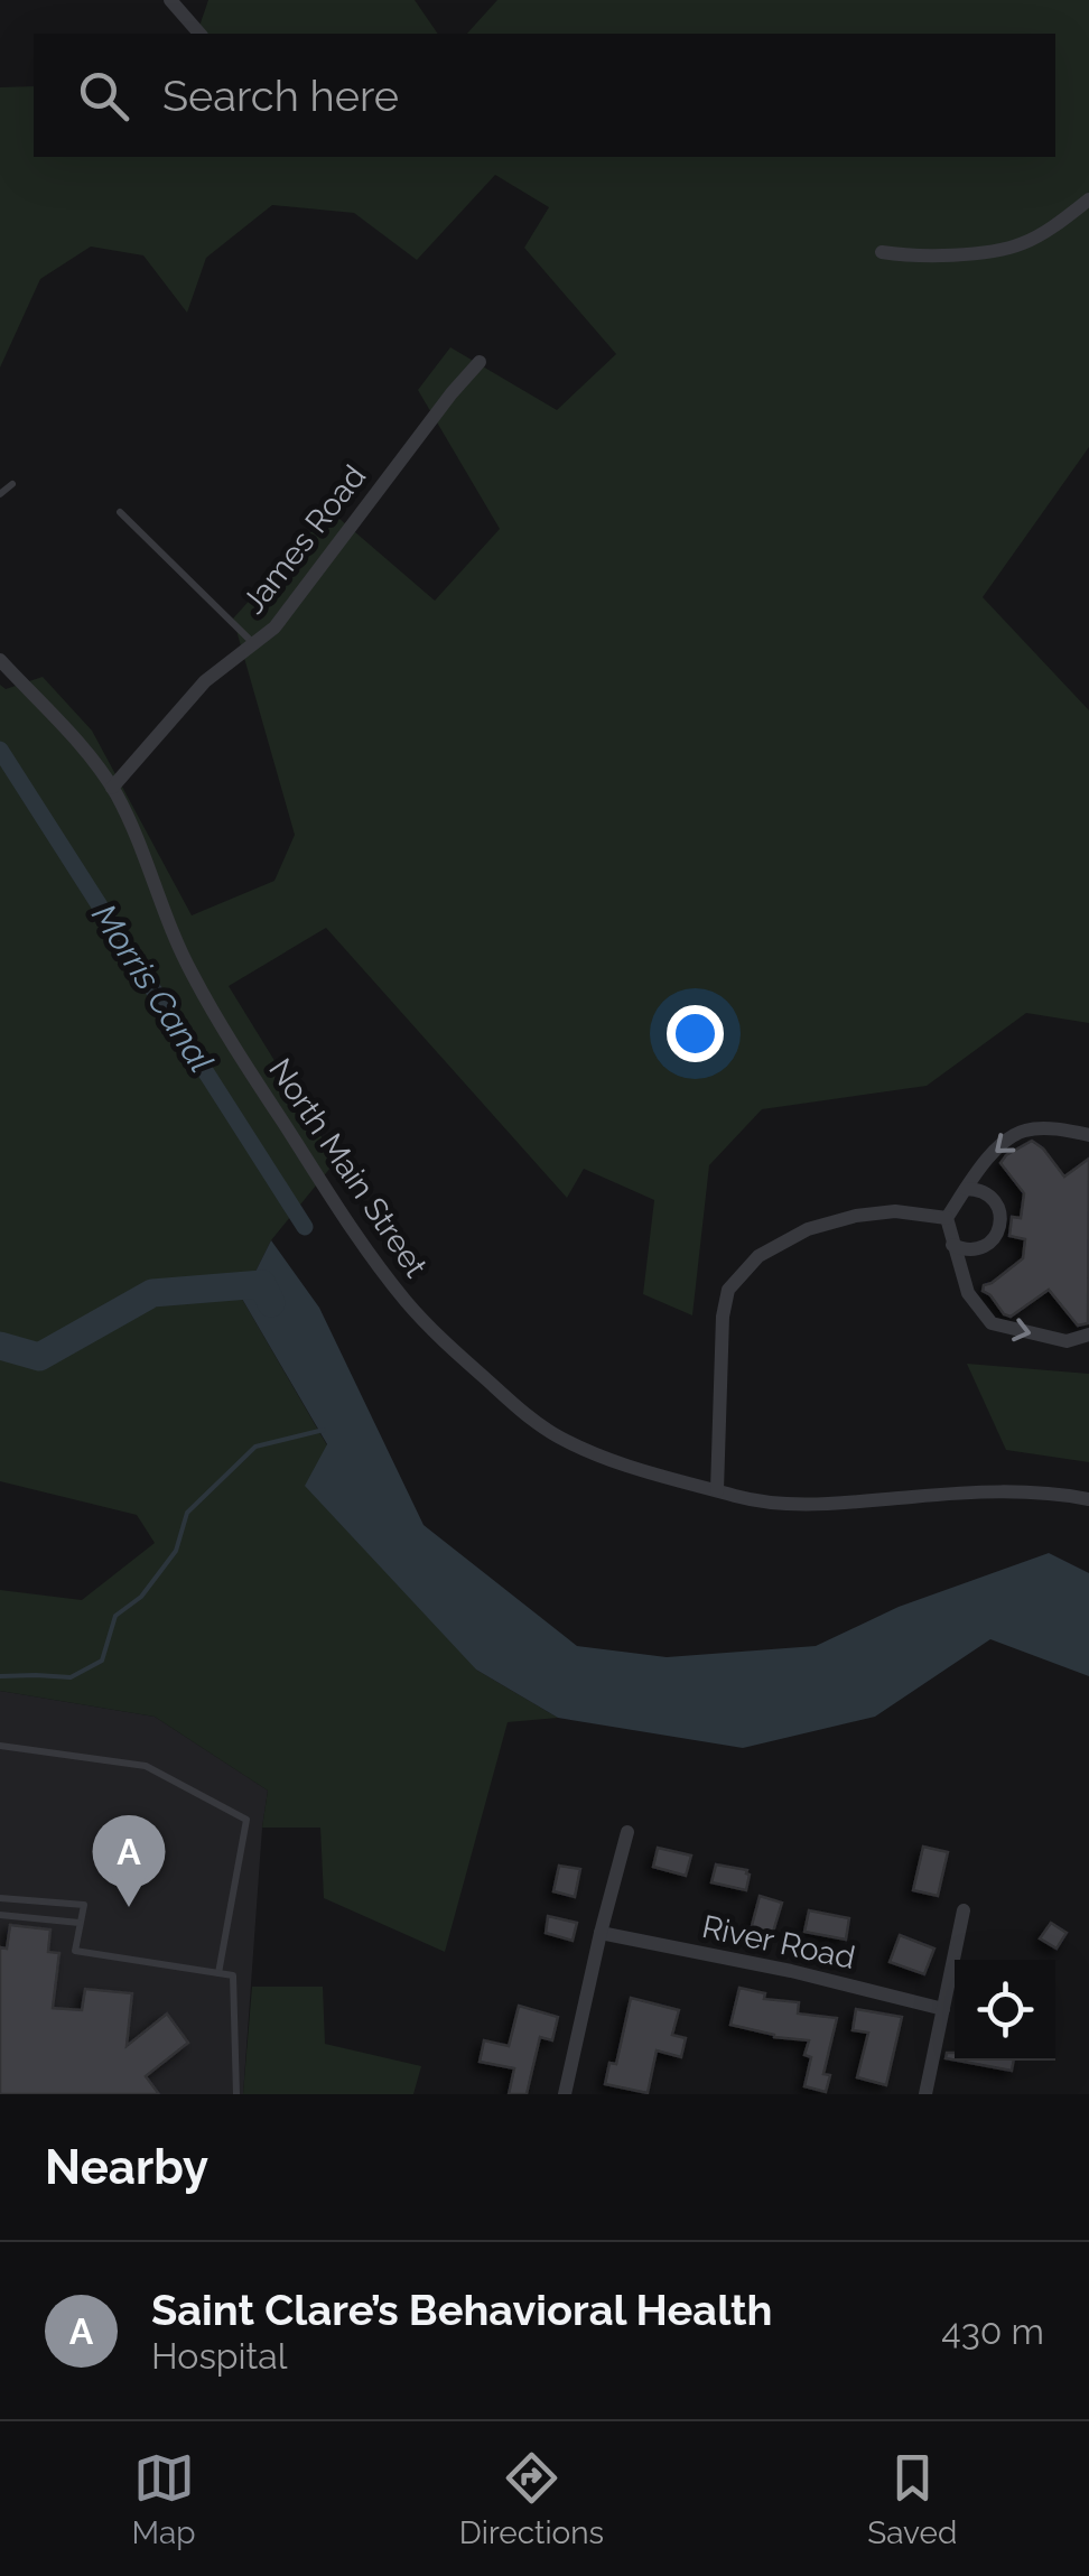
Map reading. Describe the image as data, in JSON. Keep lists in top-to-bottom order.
{
  "streets": {
    "street": ["James Road", "North Main Street", "River Road"]
  },
  "crossings": [
    ["James Road", "North Main Street"]
  ],
  "water": ["Morris Canal"],
  "page": {
    "search": "Search here",
    "pins": "A",
    "heading": "Nearby",
    "list": [
      {
        "mark": "A",
        "name": "Saint Clare’s Behavioral Health",
        "note": "Hospital",
        "value": "430 m"
      }
    ],
    "nav": ["Map", "Directions", "Saved"]
  }
}
